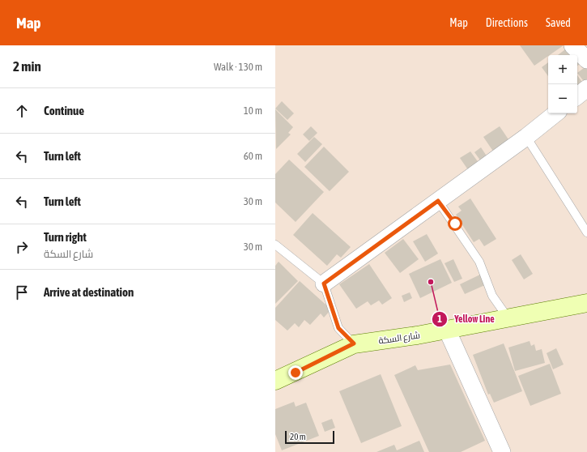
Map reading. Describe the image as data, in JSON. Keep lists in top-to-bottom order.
{
  "streets": {
    "street": ["شارع السكة"]
  },
  "places": ["Yellow Line"],
  "scale_bar": "20 m",
  "page": {
    "header": "Map",
    "nav": ["Map", "Directions", "Saved"],
    "heading": ["2 min", "Walk · 130 m"],
    "map_buttons": ["+", "−"],
    "list": [
      ["Continue", "10 m"],
      ["Turn left", "60 m"],
      ["Turn left", "30 m"],
      ["Turn right", "شارع السكة", "30 m"],
      "Arrive at destination"
    ],
    "scale": "20 m"
  }
}
